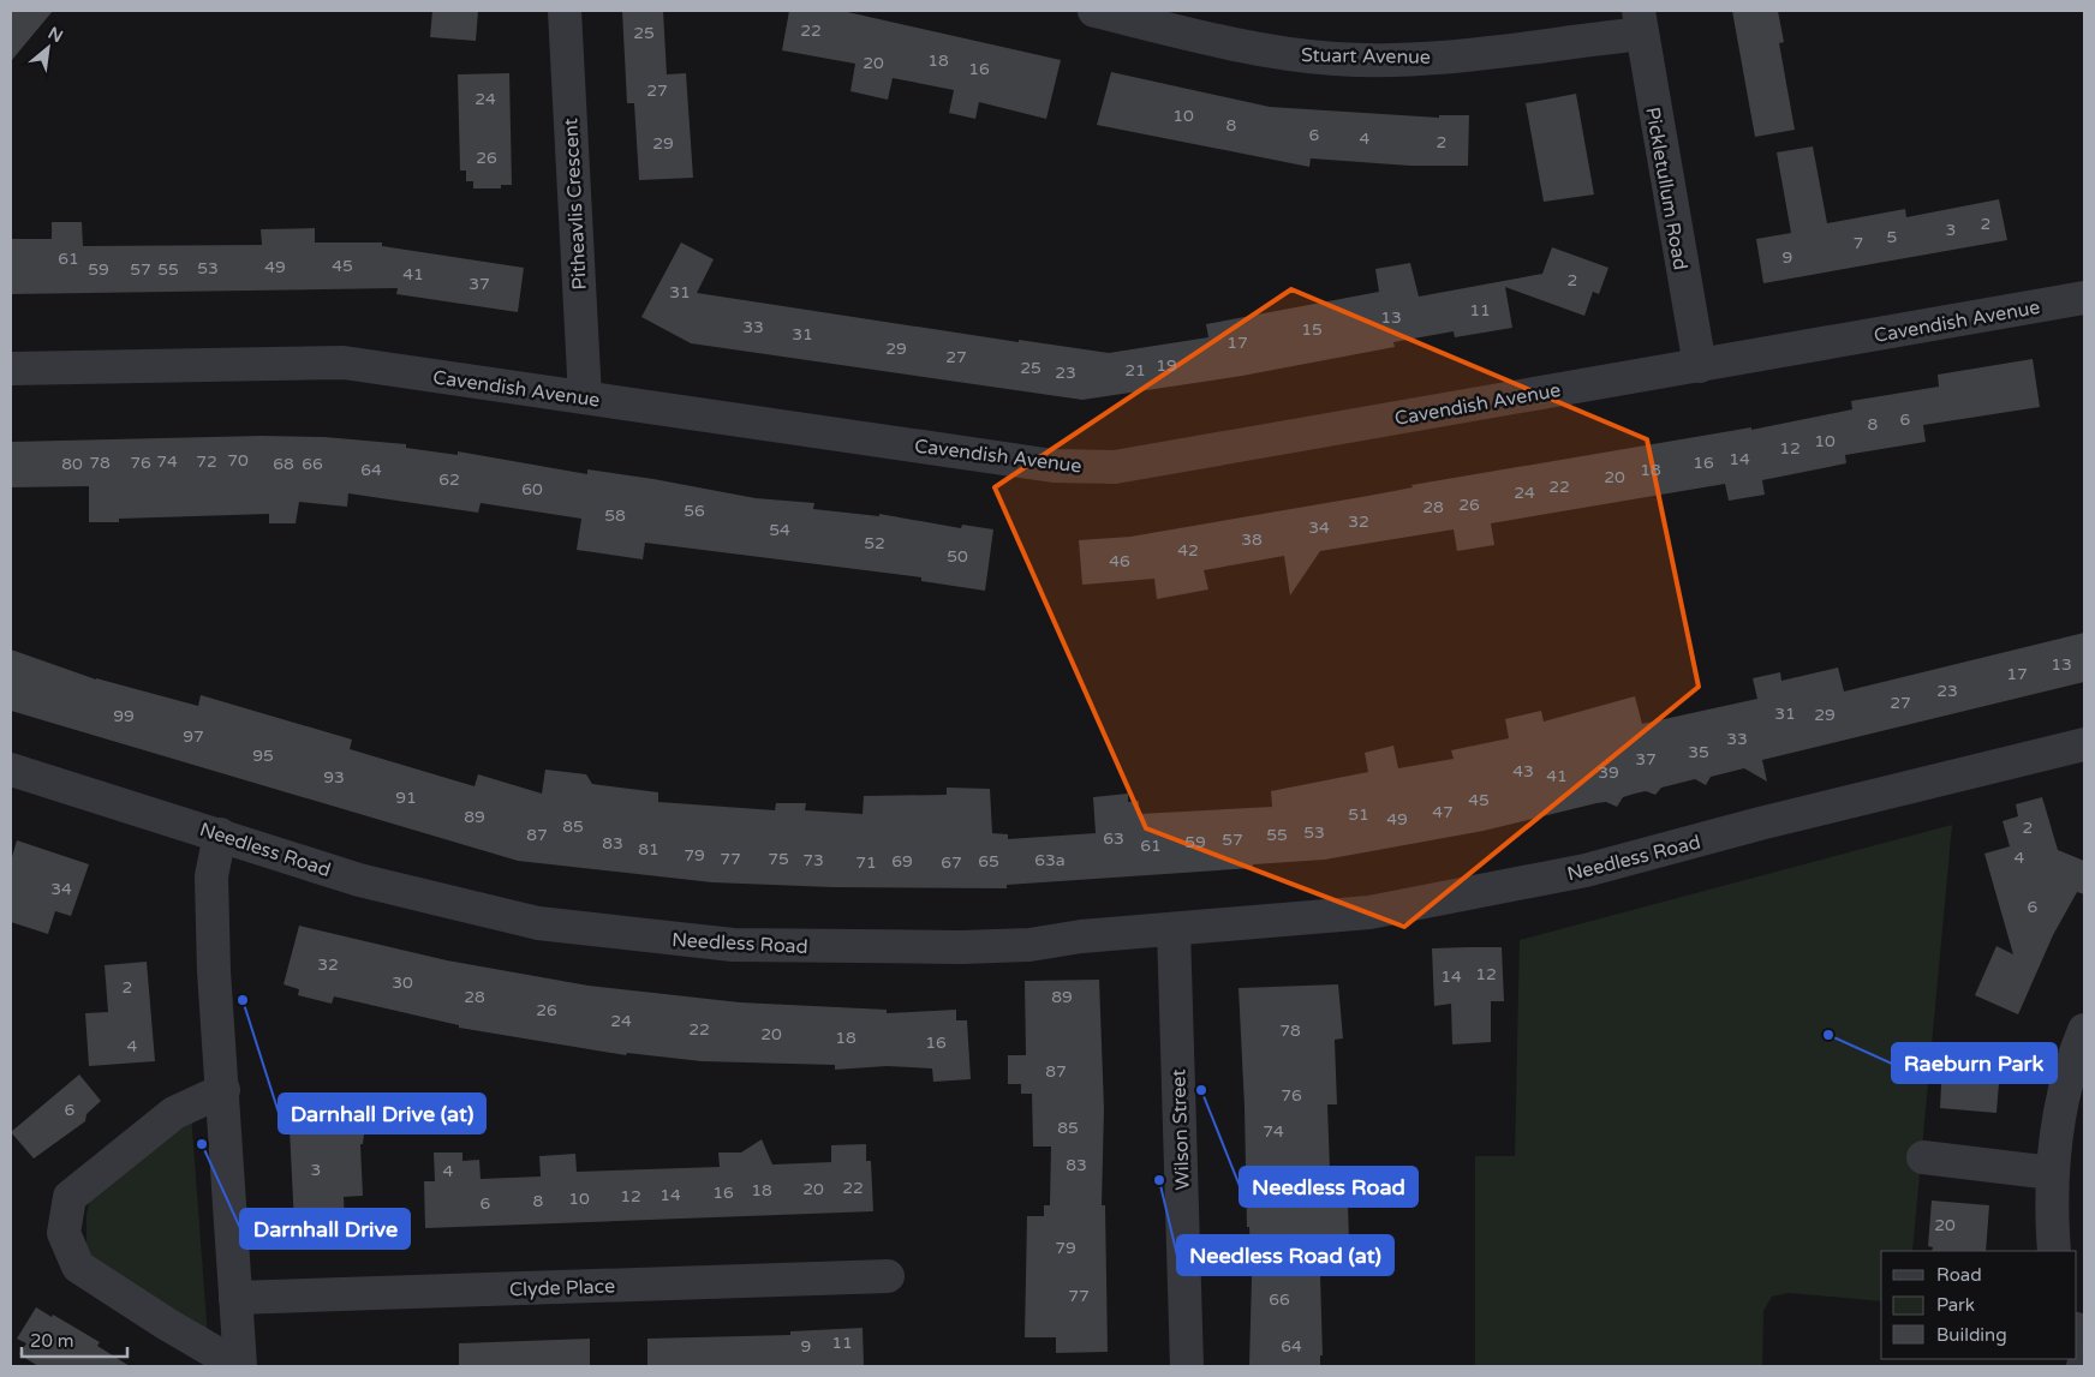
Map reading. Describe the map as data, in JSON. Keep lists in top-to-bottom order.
{
  "streets": {
    "street": [
      "Stuart Avenue",
      "Pickletullum Road",
      "Pitheavlis Crescent",
      "Cavendish Avenue",
      "Needless Road",
      "Wilson Street",
      "Clyde Place"
    ]
  },
  "crossings": [
    ["Stuart Avenue", "Pickletullum Road"],
    ["Pickletullum Road", "Cavendish Avenue"],
    ["Pitheavlis Crescent", "Cavendish Avenue"],
    ["Needless Road", "Wilson Street"]
  ],
  "places": [
    "Darnhall Drive (at)",
    "Raeburn Park",
    "Needless Road",
    "Darnhall Drive",
    "Needless Road (at)"
  ],
  "house_numbers": [
    "22",
    "25",
    "18",
    "20",
    "16",
    "27",
    "24",
    "10",
    "8",
    "6",
    "4",
    "2",
    "29",
    "26",
    "2",
    "3",
    "5",
    "7",
    "9",
    "61",
    "45",
    "49",
    "53",
    "59",
    "57",
    "55",
    "41",
    "2",
    "37",
    "31",
    "11",
    "13",
    "33",
    "15",
    "31",
    "17",
    "29",
    "27",
    "19",
    "25",
    "21",
    "23",
    "6",
    "8",
    "10",
    "12",
    "14",
    "70",
    "74",
    "72",
    "78",
    "76",
    "16",
    "80",
    "68",
    "66",
    "64",
    "18",
    "20",
    "62",
    "22",
    "60",
    "24",
    "26",
    "28",
    "56",
    "58",
    "32",
    "34",
    "54",
    "38",
    "52",
    "42",
    "50",
    "46",
    "13",
    "17",
    "23",
    "27",
    "31",
    "29",
    "99",
    "97",
    "33",
    "35",
    "95",
    "37",
    "43",
    "39",
    "41",
    "93",
    "91",
    "45",
    "47",
    "51",
    "89",
    "49",
    "85",
    "2",
    "53",
    "87",
    "55",
    "63",
    "57",
    "59",
    "83",
    "61",
    "81",
    "79",
    "4",
    "77",
    "75",
    "73",
    "63a",
    "69",
    "65",
    "71",
    "67",
    "34",
    "6",
    "32",
    "12",
    "14",
    "30",
    "2",
    "28",
    "89",
    "26",
    "24",
    "22",
    "78",
    "20",
    "18",
    "16",
    "4",
    "87",
    "76",
    "6",
    "85",
    "74",
    "83",
    "3",
    "4",
    "22",
    "20",
    "18",
    "16",
    "14",
    "12",
    "10",
    "8",
    "6",
    "20",
    "79",
    "77",
    "66",
    "11",
    "9",
    "64"
  ],
  "legend": ["Road", "Park", "Building"],
  "scale_bar": "20 m",
  "north": "top right"
}
